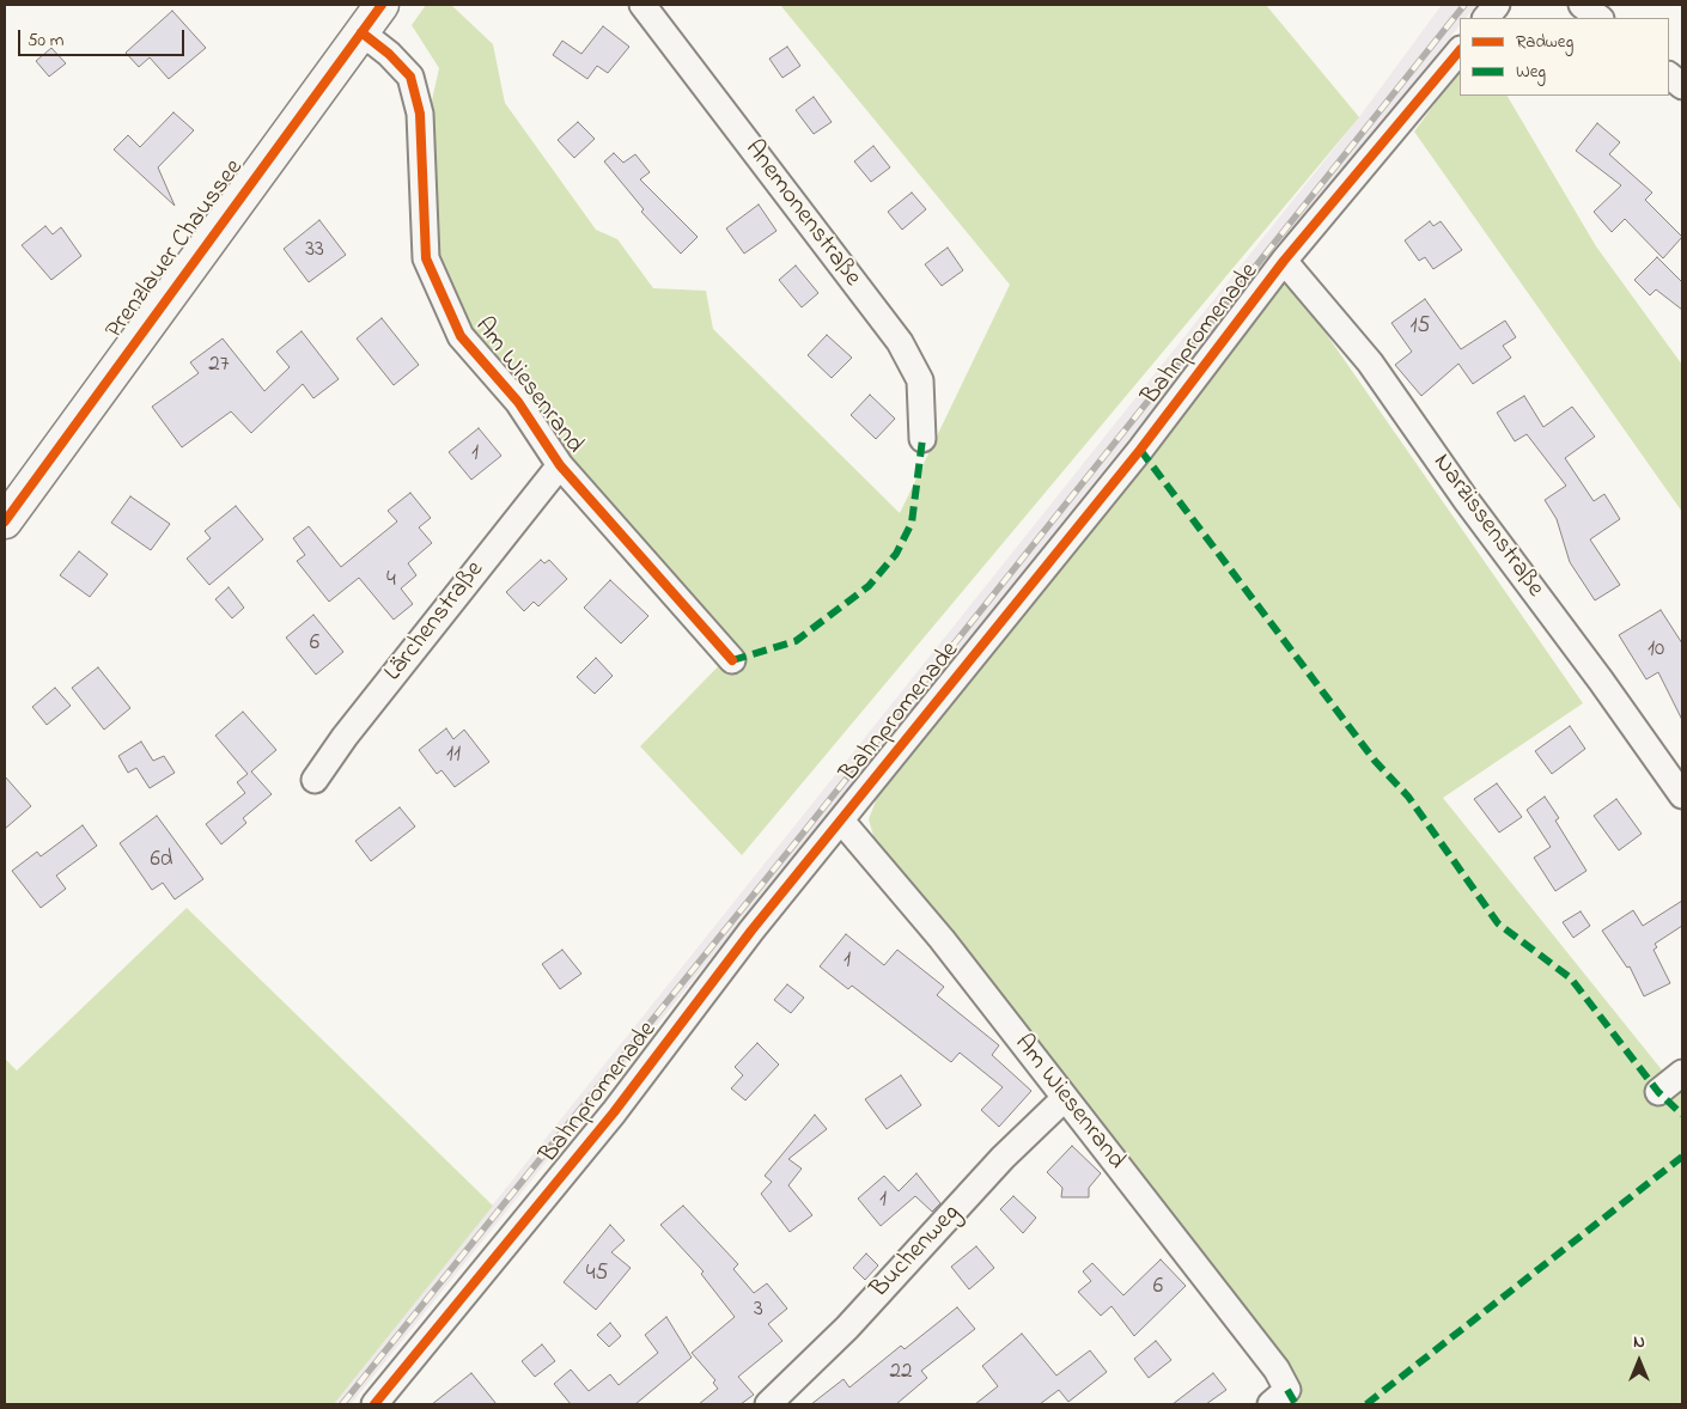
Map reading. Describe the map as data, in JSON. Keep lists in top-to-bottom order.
{
  "streets": {
    "main road": ["Prenzlauer Chaussee"],
    "street": [
      "Anemonenstraße",
      "Bahnpromenade",
      "Am Wiesenrand",
      "Narzissenstraße",
      "Lärchenstraße",
      "Buchenweg"
    ]
  },
  "crossings": [
    ["Prenzlauer Chaussee", "Am Wiesenrand"],
    ["Bahnpromenade", "Am Wiesenrand"],
    ["Bahnpromenade", "Narzissenstraße"],
    ["Am Wiesenrand", "Lärchenstraße"],
    ["Am Wiesenrand", "Buchenweg"]
  ],
  "house_numbers": [
    "33",
    "15",
    "27",
    "1",
    "4",
    "6",
    "10",
    "11",
    "6d",
    "1",
    "1",
    "45",
    "6",
    "3",
    "22"
  ],
  "legend": ["Radweg", "Weg"],
  "scale_bar": "50 m",
  "north": "top"
}
